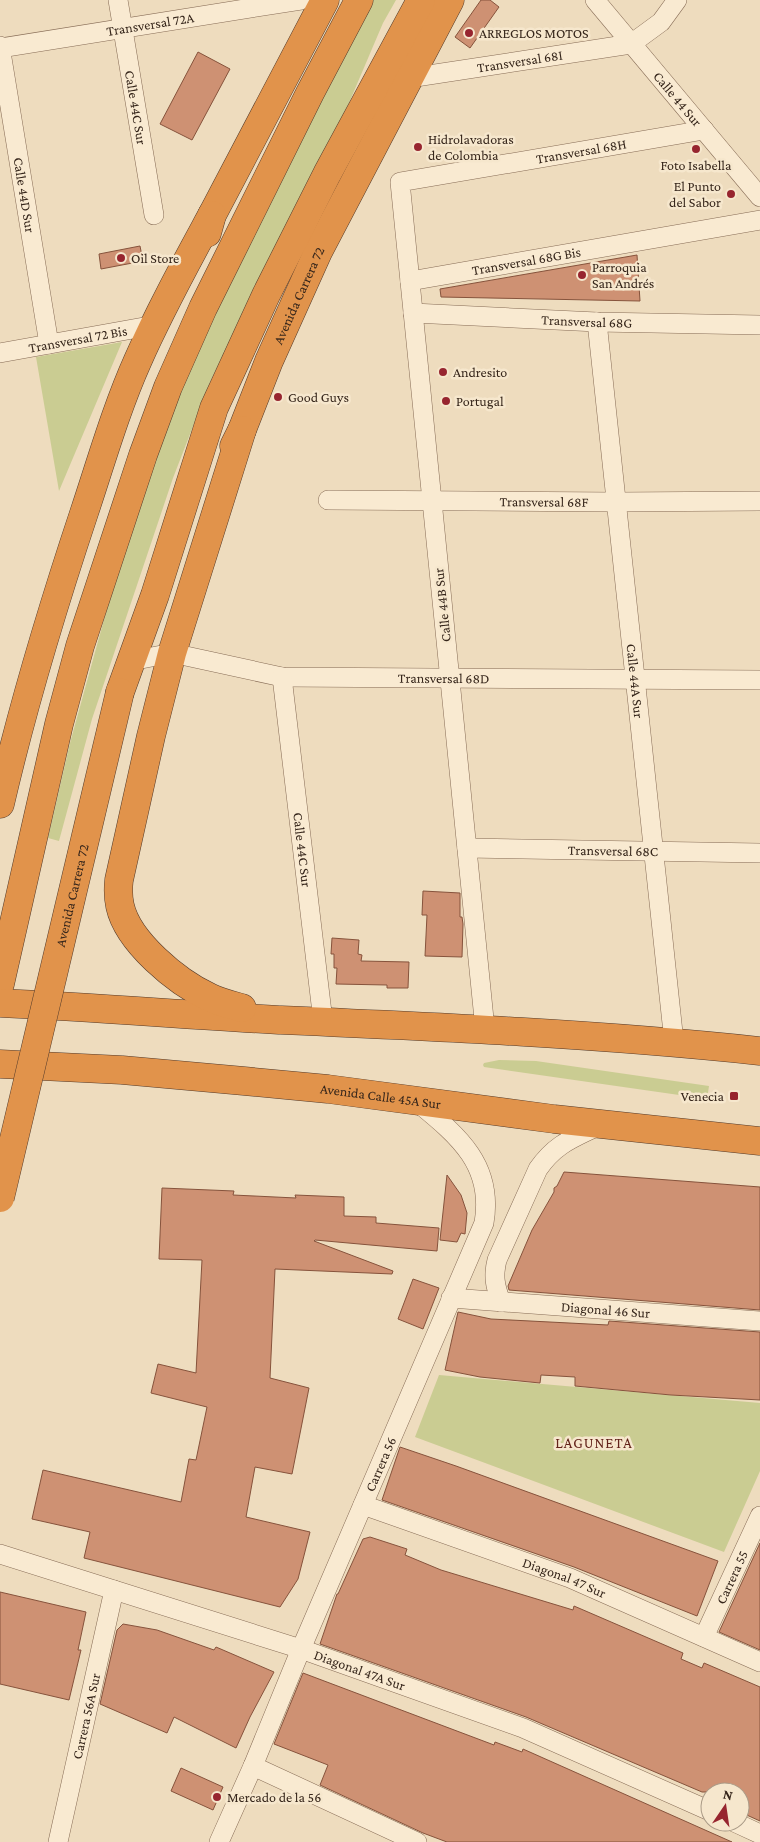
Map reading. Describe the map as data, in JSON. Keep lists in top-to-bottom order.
{
  "streets": {
    "highway": ["Avenida Carrera 72", "Avenida Calle 45A Sur"],
    "street": [
      "Transversal 72A",
      "Transversal 68I",
      "Calle 44 Sur",
      "Calle 44C Sur",
      "Transversal 68H",
      "Calle 44D Sur",
      "Transversal 68G Bis",
      "Transversal 68G",
      "Transversal 72 Bis",
      "Transversal 68F",
      "Calle 44B Sur",
      "Transversal 68D",
      "Calle 44A Sur",
      "Transversal 68C",
      "Diagonal 46 Sur",
      "Carrera 56",
      "Carrera 55",
      "Diagonal 47 Sur",
      "Diagonal 47A Sur",
      "Carrera 56A Sur"
    ]
  },
  "crossings": [
    ["Transversal 72A", "Calle 44C Sur"],
    ["Transversal 72A", "Calle 44D Sur"],
    ["Transversal 68I", "Calle 44 Sur"],
    ["Transversal 68I", "Avenida Carrera 72"],
    ["Calle 44 Sur", "Transversal 68H"],
    ["Calle 44C Sur", "Transversal 68D"],
    ["Transversal 68H", "Calle 44B Sur"],
    ["Calle 44D Sur", "Transversal 72 Bis"],
    ["Transversal 68G Bis", "Calle 44B Sur"],
    ["Avenida Carrera 72", "Transversal 68D"],
    ["Transversal 68G", "Calle 44B Sur"],
    ["Transversal 68G", "Calle 44A Sur"],
    ["Transversal 68F", "Calle 44B Sur"],
    ["Transversal 68F", "Calle 44A Sur"],
    ["Calle 44B Sur", "Transversal 68D"],
    ["Calle 44B Sur", "Transversal 68C"],
    ["Transversal 68D", "Calle 44A Sur"],
    ["Calle 44A Sur", "Transversal 68C"],
    ["Avenida Calle 45A Sur", "Carrera 56"],
    ["Diagonal 46 Sur", "Carrera 56"],
    ["Carrera 56", "Diagonal 47 Sur"],
    ["Carrera 56", "Diagonal 47A Sur"],
    ["Carrera 55", "Diagonal 47 Sur"],
    ["Diagonal 47A Sur", "Carrera 56A Sur"]
  ],
  "districts": ["LAGUNETA"],
  "places": {
    "other": [
      "ARREGLOS MOTOS",
      "Hidrolavadoras de Colombia",
      "Foto Isabella",
      "El Punto del Sabor",
      "Oil Store",
      "Parroquia San Andrés",
      "Andresito",
      "Good Guys",
      "Portugal",
      "Mercado de la 56"
    ],
    "transit": ["Venecia"]
  },
  "north": "top"
}
